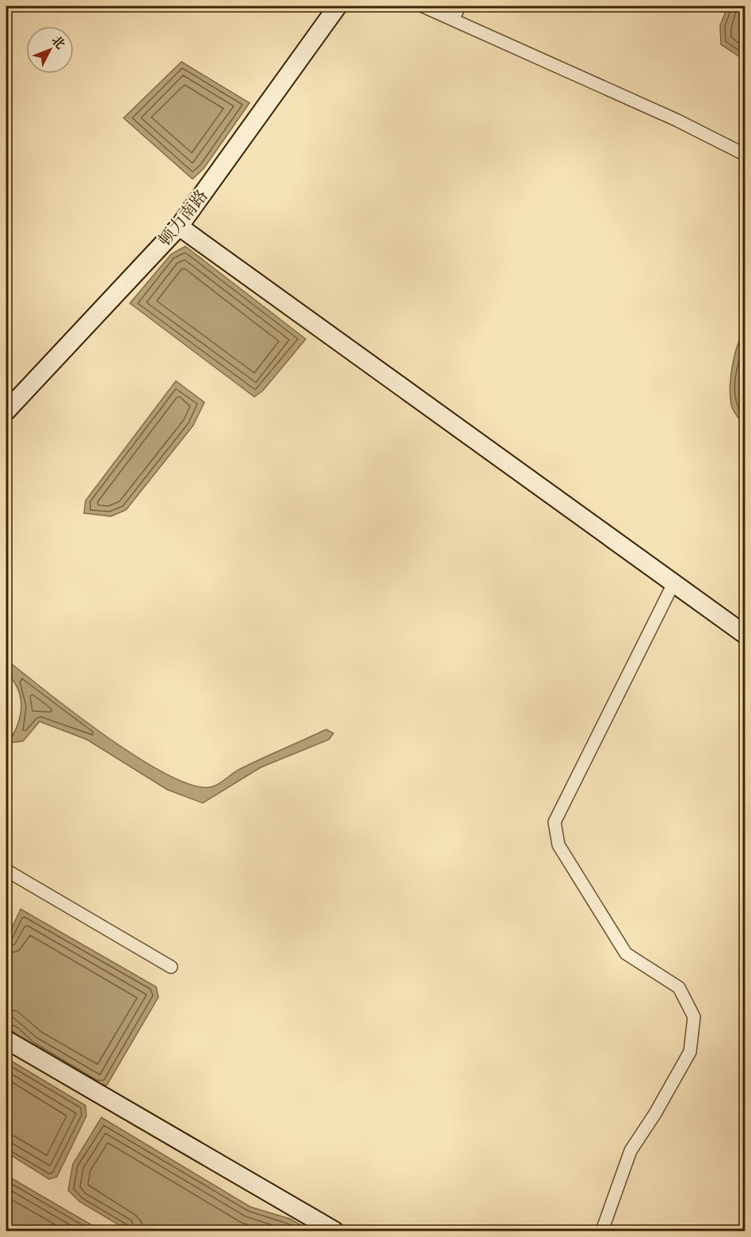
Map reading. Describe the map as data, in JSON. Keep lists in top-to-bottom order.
{
  "streets": {
    "street": ["顿力南路"]
  },
  "north": "top right"
}
